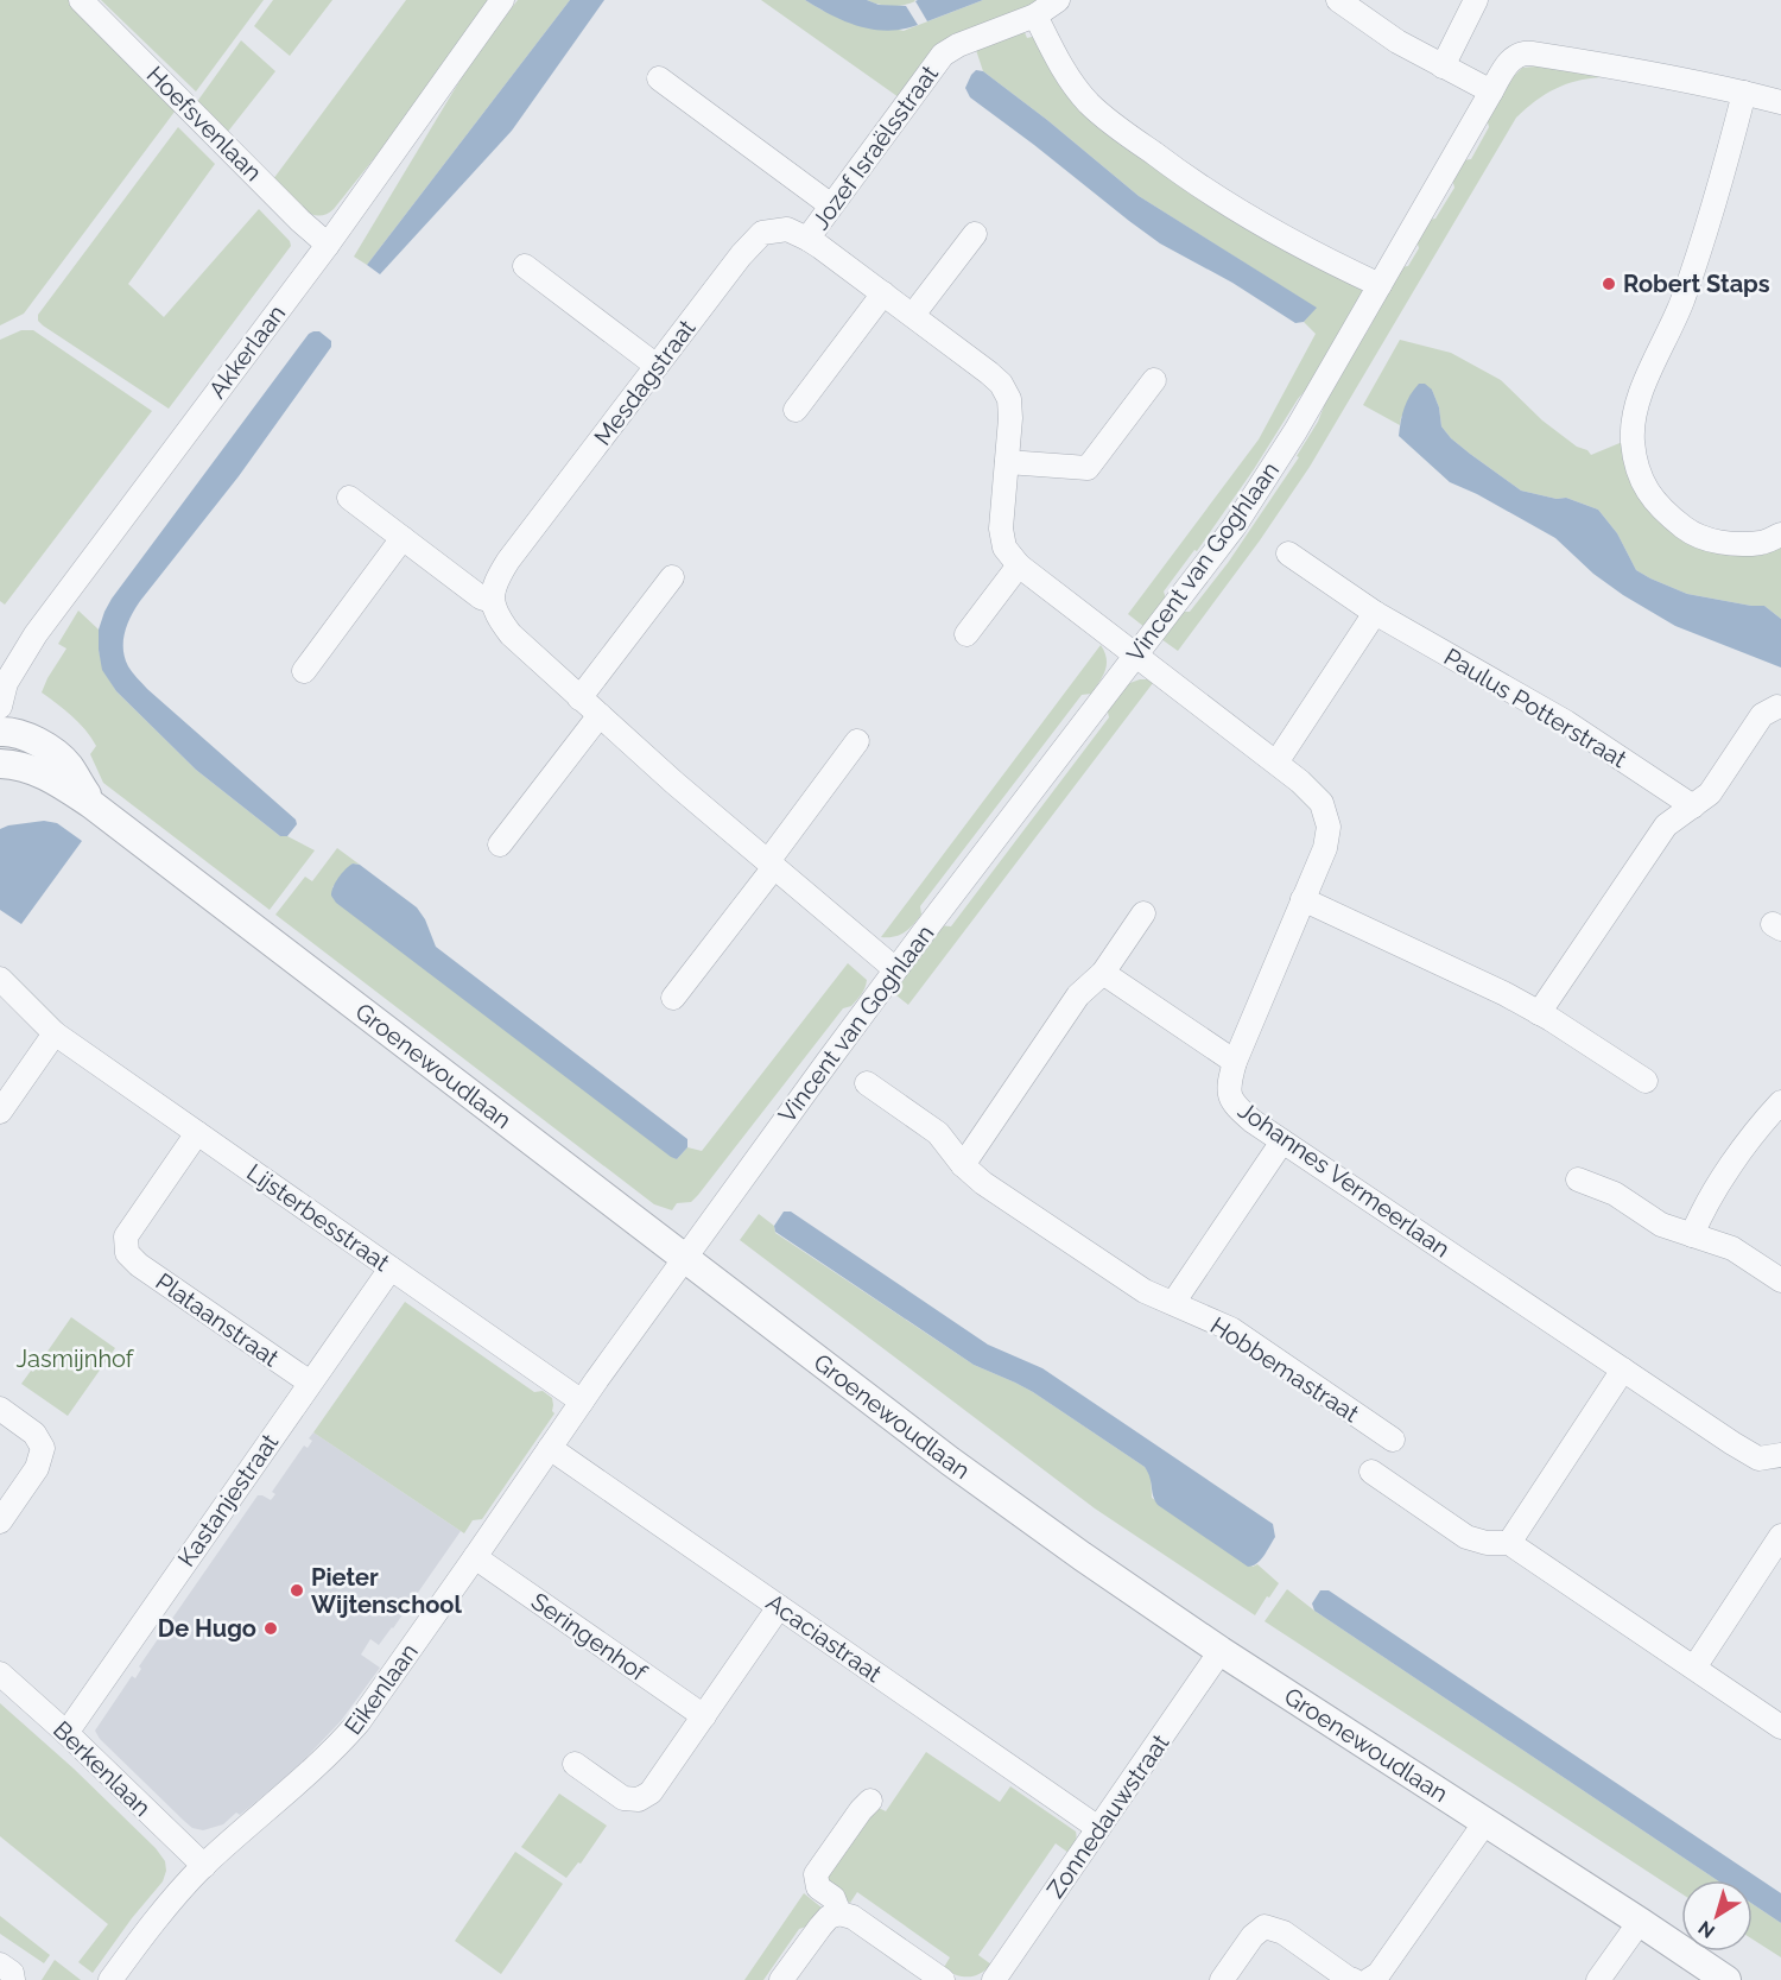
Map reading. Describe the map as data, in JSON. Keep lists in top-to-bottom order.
{
  "streets": {
    "street": [
      "Hoefsvenlaan",
      "Jozef Israëlsstraat",
      "Akkerlaan",
      "Mesdagstraat",
      "Vincent van Goghlaan",
      "Paulus Potterstraat",
      "Groenewoudlaan",
      "Johannes Vermeerlaan",
      "Lijsterbesstraat",
      "Plataanstraat",
      "Hobbemastraat",
      "Kastanjestraat",
      "Seringenhof",
      "Acaciastraat",
      "Eikenlaan",
      "Berkenlaan",
      "Zonnedauwstraat"
    ]
  },
  "crossings": [
    ["Hoefsvenlaan", "Akkerlaan"],
    ["Jozef Israëlsstraat", "Mesdagstraat"],
    ["Mesdagstraat", "Vincent van Goghlaan"],
    ["Mesdagstraat", "Johannes Vermeerlaan"],
    ["Vincent van Goghlaan", "Groenewoudlaan"],
    ["Vincent van Goghlaan", "Johannes Vermeerlaan"],
    ["Vincent van Goghlaan", "Eikenlaan"],
    ["Groenewoudlaan", "Eikenlaan"],
    ["Groenewoudlaan", "Zonnedauwstraat"],
    ["Lijsterbesstraat", "Plataanstraat"],
    ["Lijsterbesstraat", "Kastanjestraat"],
    ["Lijsterbesstraat", "Eikenlaan"],
    ["Plataanstraat", "Kastanjestraat"],
    ["Kastanjestraat", "Berkenlaan"],
    ["Seringenhof", "Eikenlaan"],
    ["Acaciastraat", "Eikenlaan"],
    ["Acaciastraat", "Zonnedauwstraat"],
    ["Eikenlaan", "Berkenlaan"]
  ],
  "parks": ["Jasmijnhof"],
  "places": ["Robert Staps", "Pieter Wijtenschool", "De Hugo"],
  "north": "bottom left"
}
